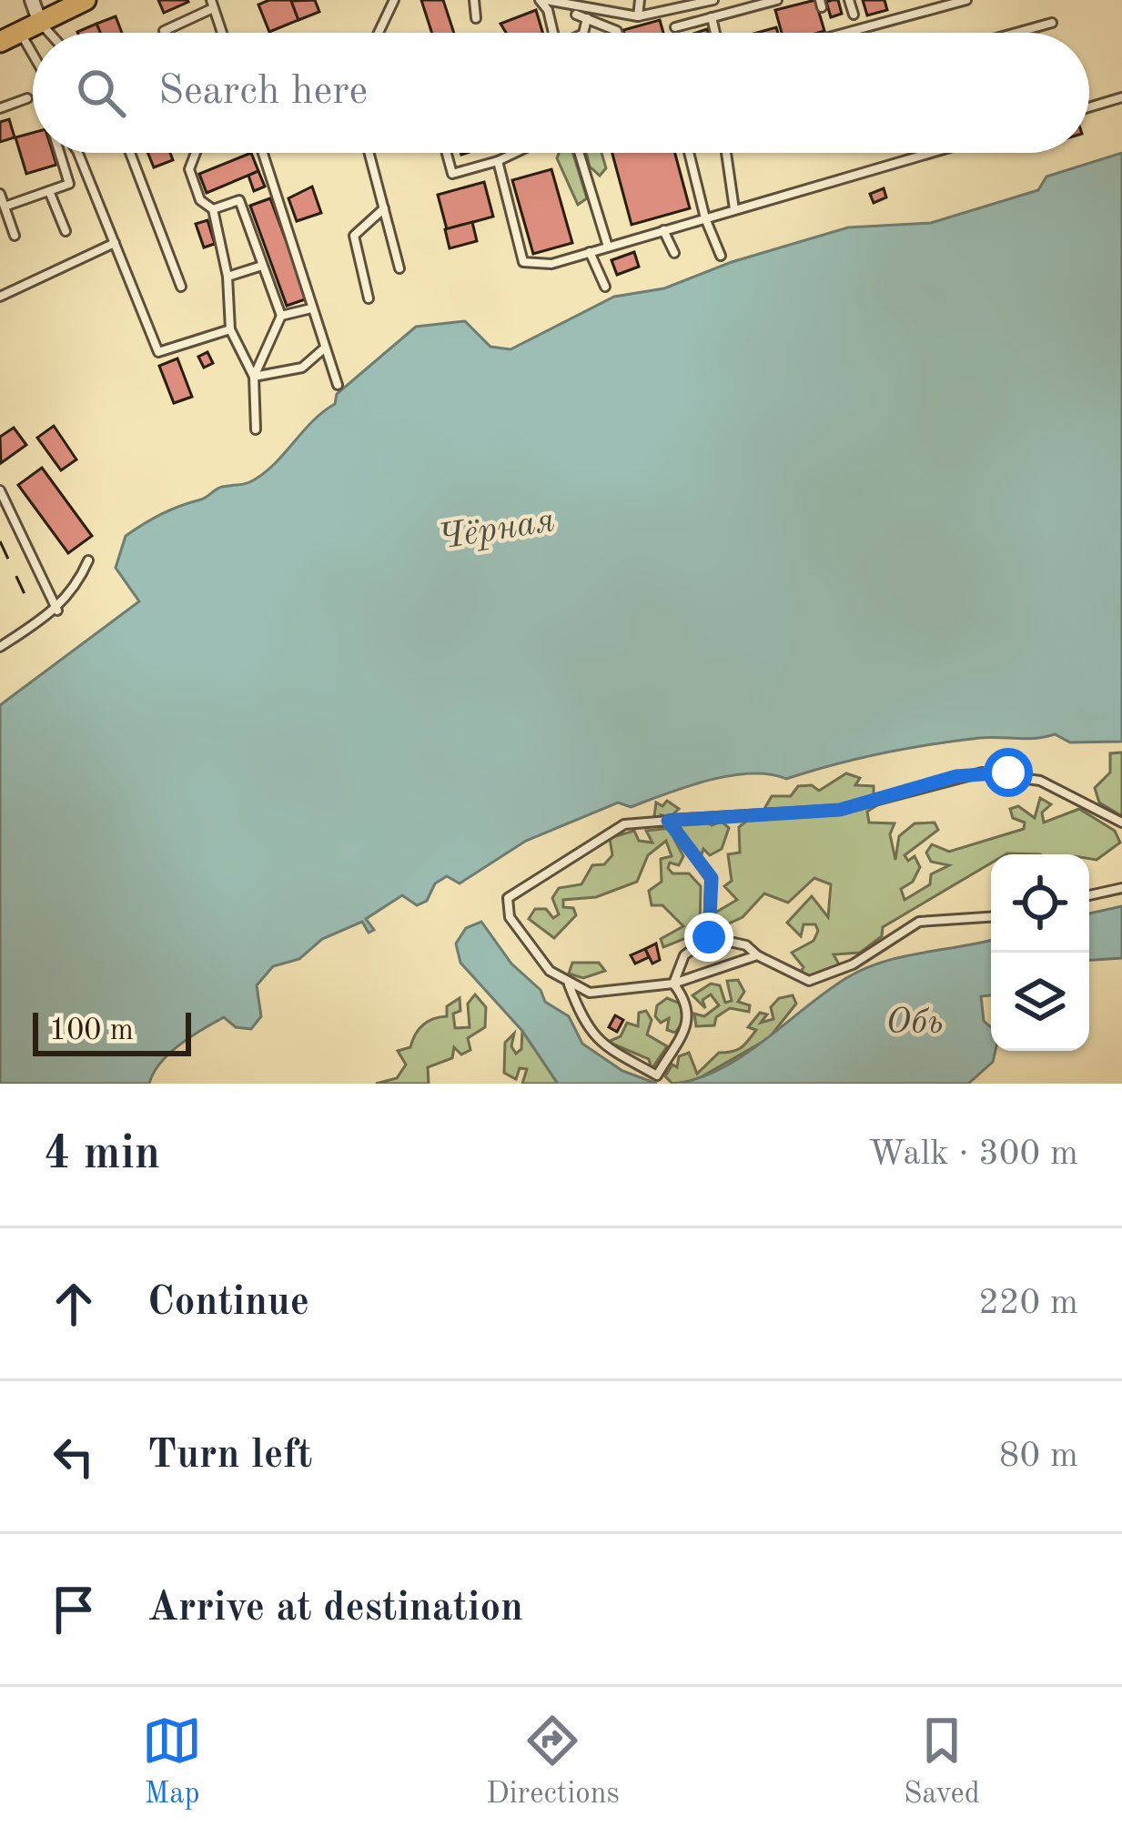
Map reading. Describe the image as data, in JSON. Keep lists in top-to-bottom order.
{
  "water": ["Чёрная", "Обь"],
  "scale_bar": "100 m",
  "page": {
    "search": "Search here",
    "scale": "100 m",
    "heading": ["4 min", "Walk · 300 m"],
    "list": [
      ["Continue", "220 m"],
      ["Turn left", "80 m"],
      "Arrive at destination"
    ],
    "nav": ["Map", "Directions", "Saved"]
  }
}
